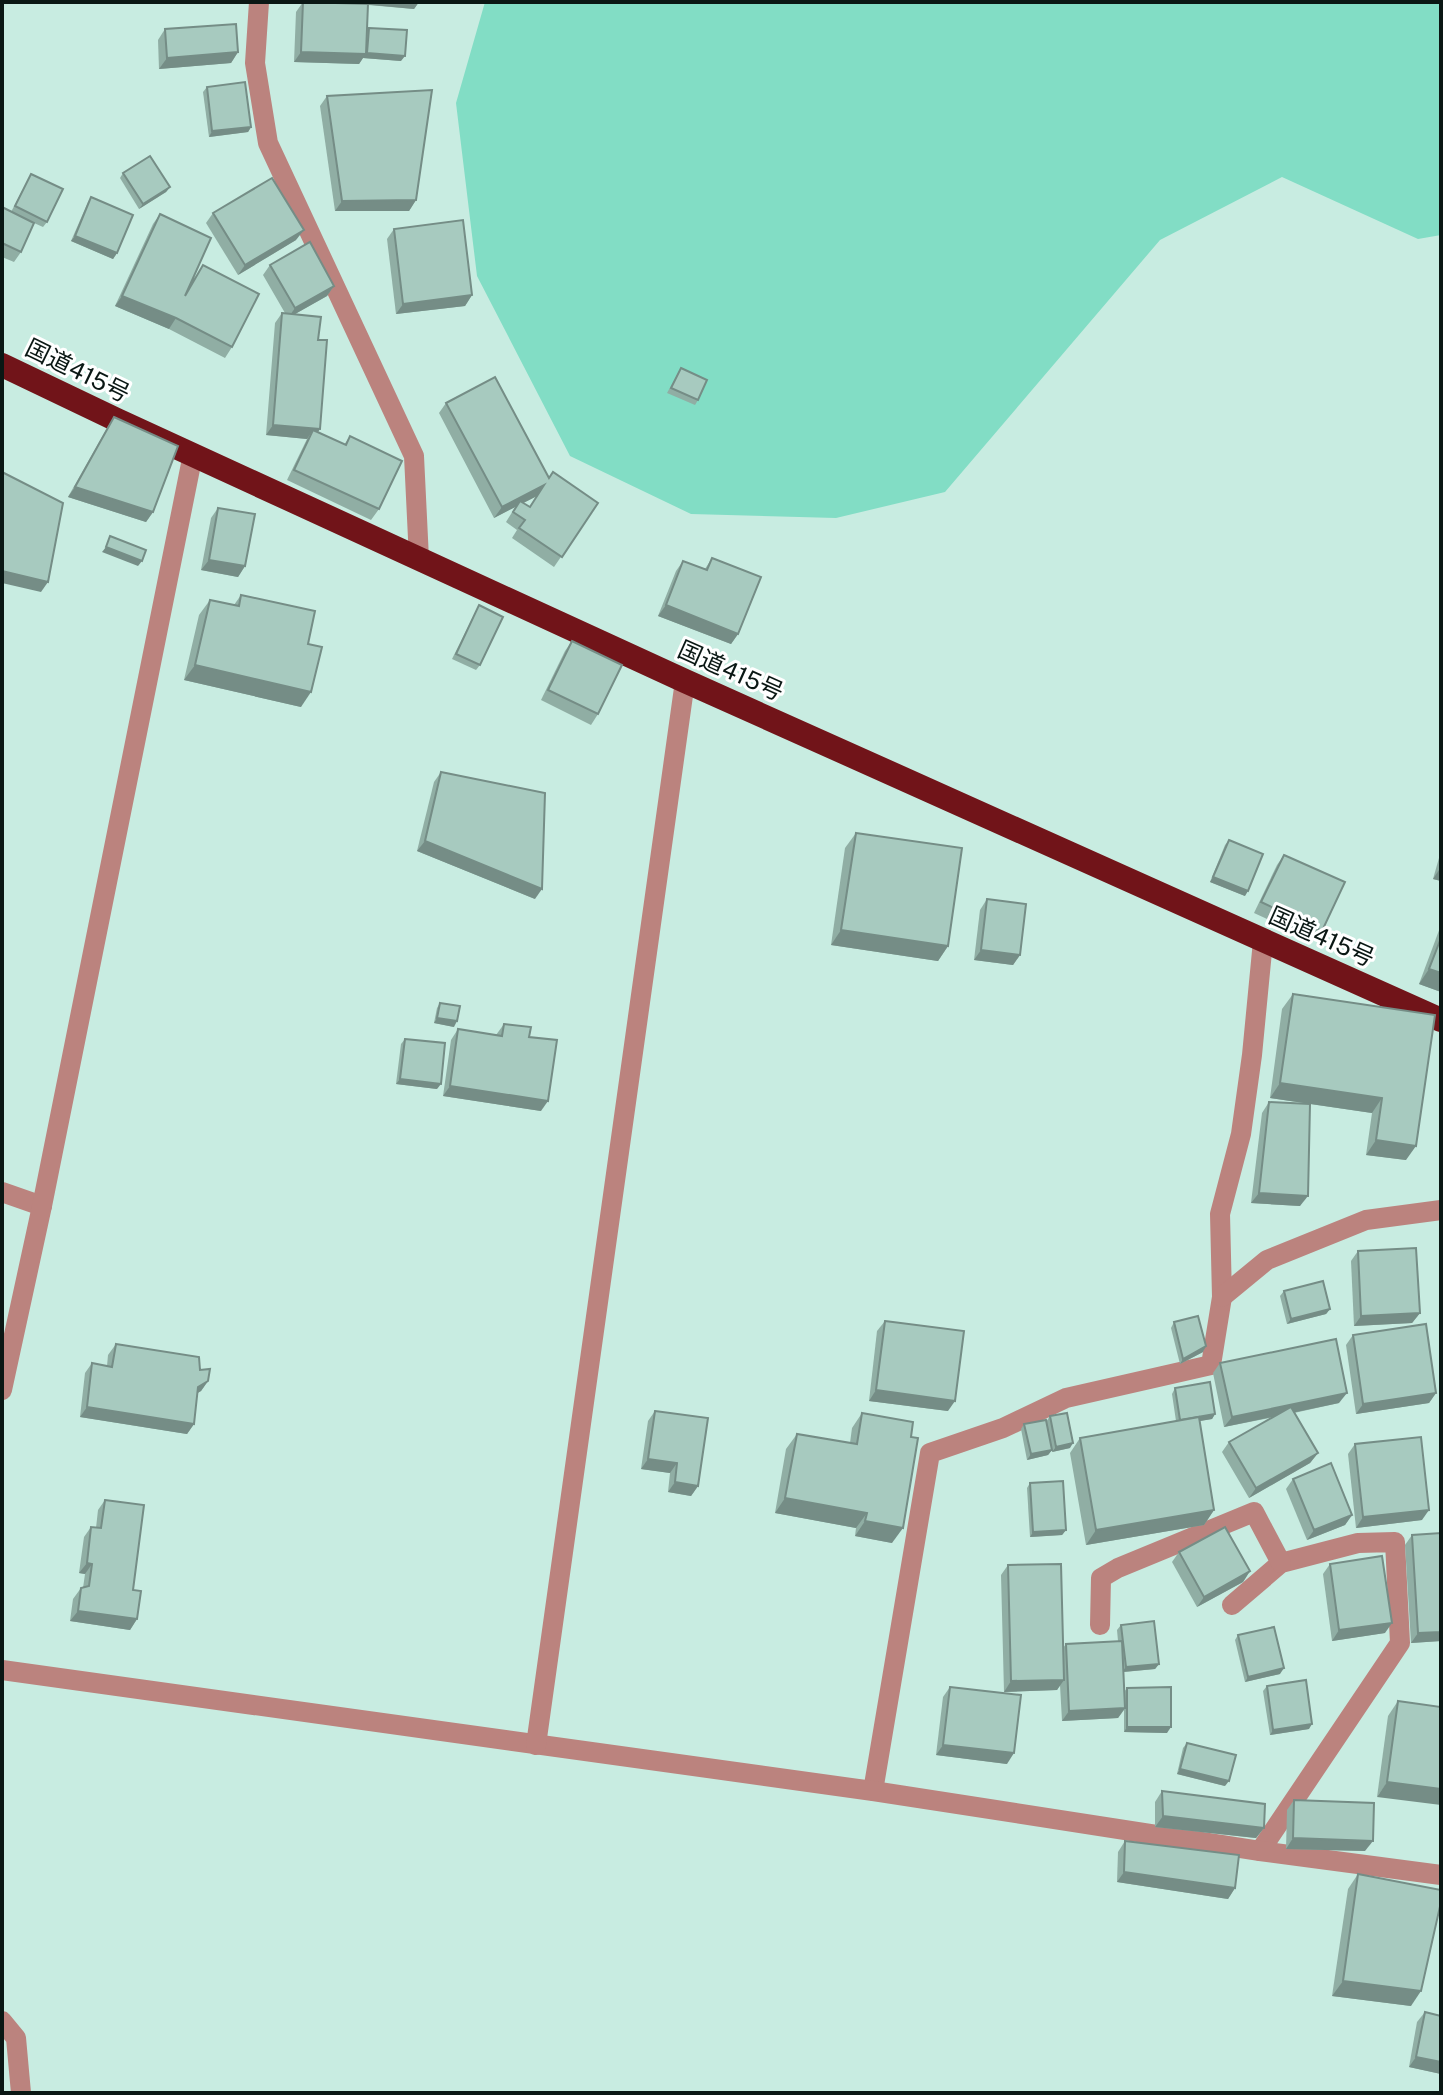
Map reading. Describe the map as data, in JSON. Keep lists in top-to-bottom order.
{
  "streets": {
    "highway": ["国道415号"]
  }
}
